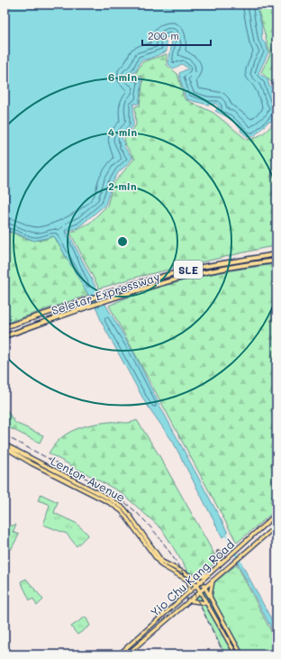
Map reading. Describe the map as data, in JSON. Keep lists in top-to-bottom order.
{
  "streets": {
    "highway": ["SLE", "Seletar Expressway"],
    "main road": ["Lentor Avenue", "Yio Chu Kang Road"]
  },
  "crossings": [
    ["Lentor Avenue", "Yio Chu Kang Road"]
  ],
  "scale_bar": "200 m",
  "rings": ["6 min", "4 min", "2 min"]
}
